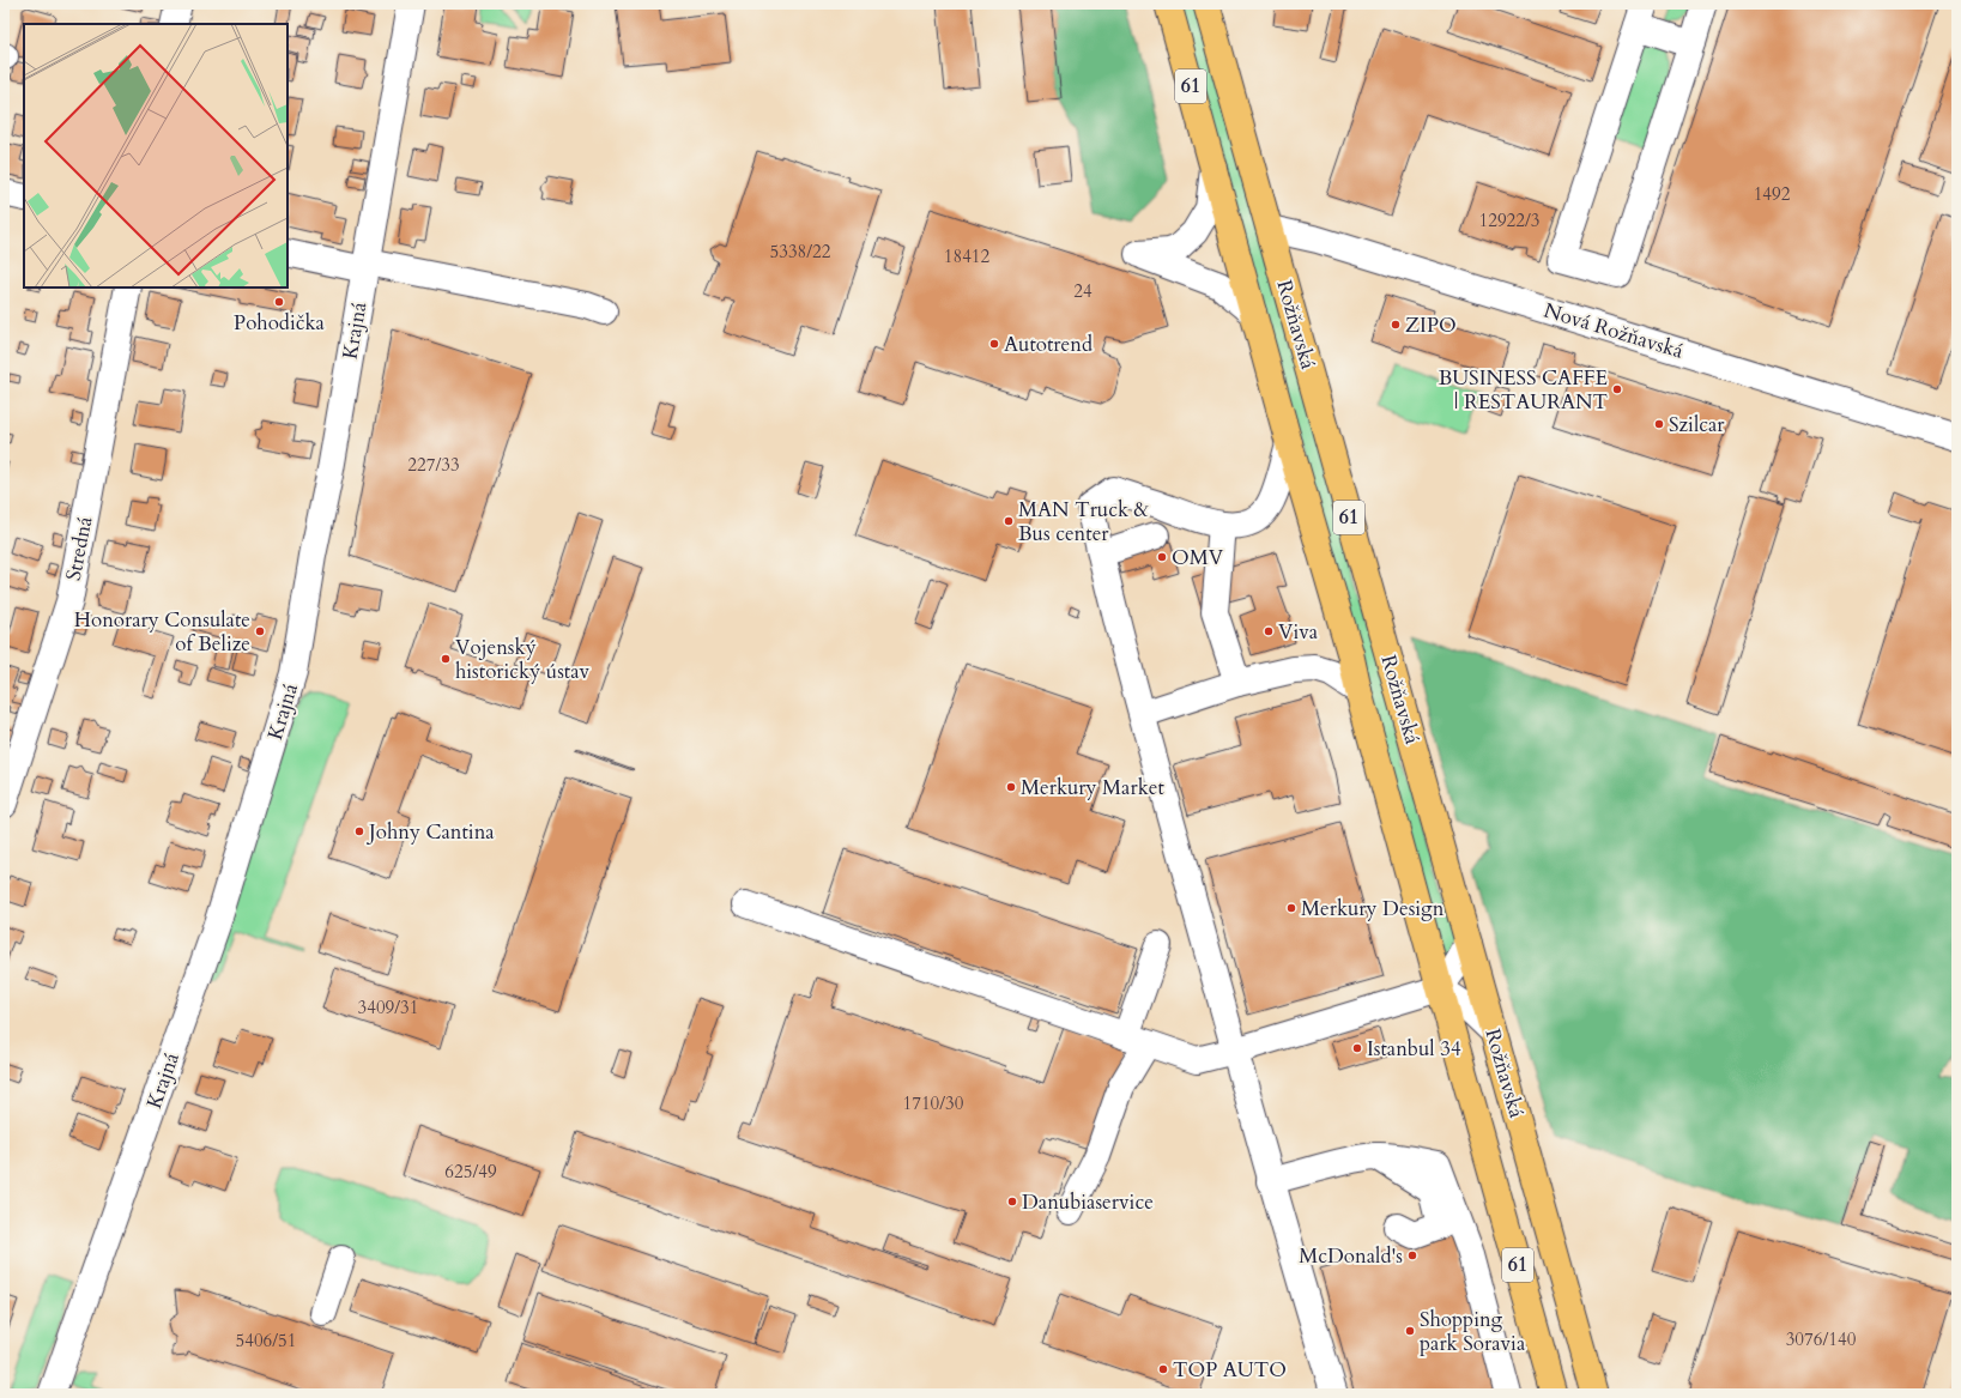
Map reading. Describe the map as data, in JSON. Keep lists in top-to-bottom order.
{
  "streets": {
    "main road": ["61", "Rožňavská"],
    "street": ["Krajná", "Nová Rožňavská", "Stredná"]
  },
  "crossings": [
    ["Rožňavská", "Nová Rožňavská"]
  ],
  "places": [
    "Pohodička",
    "ZIPO",
    "Autotrend",
    "BUSINESS CAFFE | RESTAURANT",
    "Szilcar",
    "MAN Truck & Bus center",
    "OMV",
    "Honorary Consulate of Belize",
    "Viva",
    "Vojenský historický ústav",
    "Merkury Market",
    "Johny Cantina",
    "Merkury Design",
    "Istanbul 34",
    "Danubiaservice",
    "McDonald's",
    "Shopping park Soravia",
    "TOP AUTO"
  ],
  "house_numbers": [
    "1492",
    "12922/3",
    "5338/22",
    "18412",
    "24",
    "227/33",
    "3409/31",
    "1710/30",
    "625/49",
    "3076/140",
    "5406/51"
  ]
}
